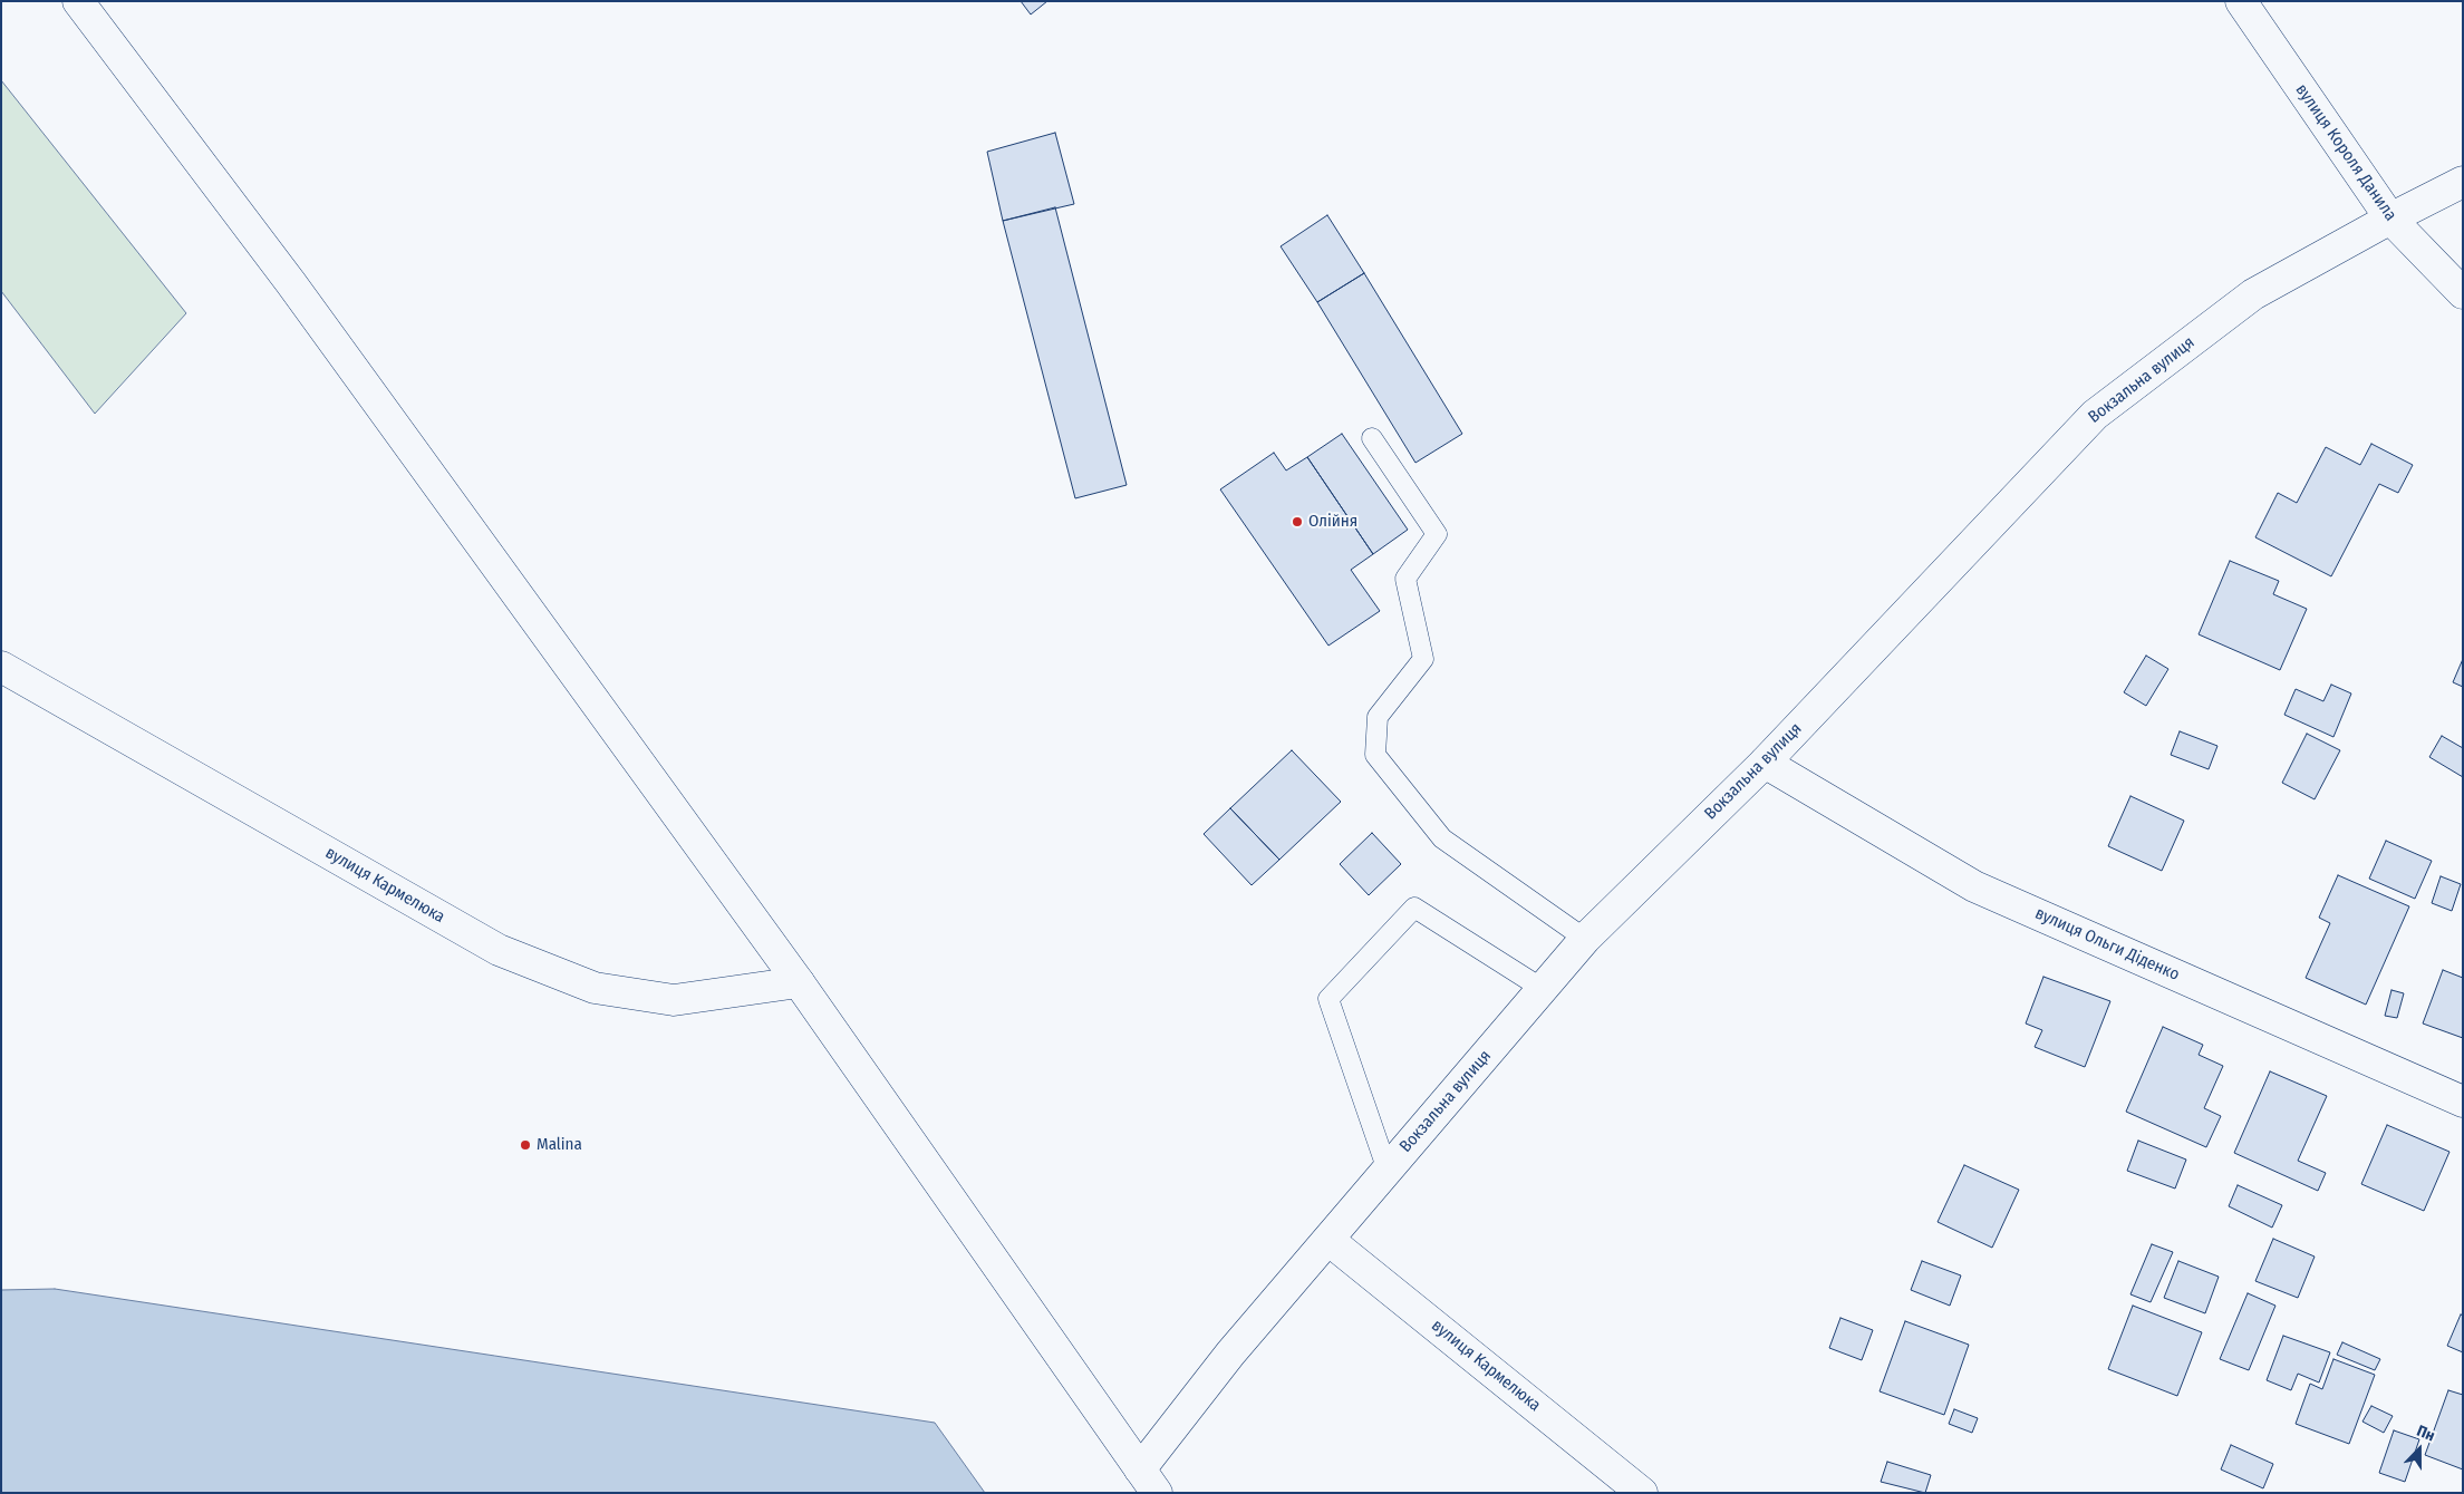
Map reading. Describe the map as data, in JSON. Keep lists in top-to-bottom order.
{
  "streets": {
    "main road": [
      "вулиця Короля Данила",
      "Вокзальна вулиця",
      "вулиця Кармелюка",
      "вулиця Ольги Діденко"
    ]
  },
  "crossings": [
    ["вулиця Короля Данила", "Вокзальна вулиця"],
    ["Вокзальна вулиця", "вулиця Кармелюка"],
    ["Вокзальна вулиця", "вулиця Ольги Діденко"]
  ],
  "places": ["Олійня", "Malina"],
  "north": "top"
}
